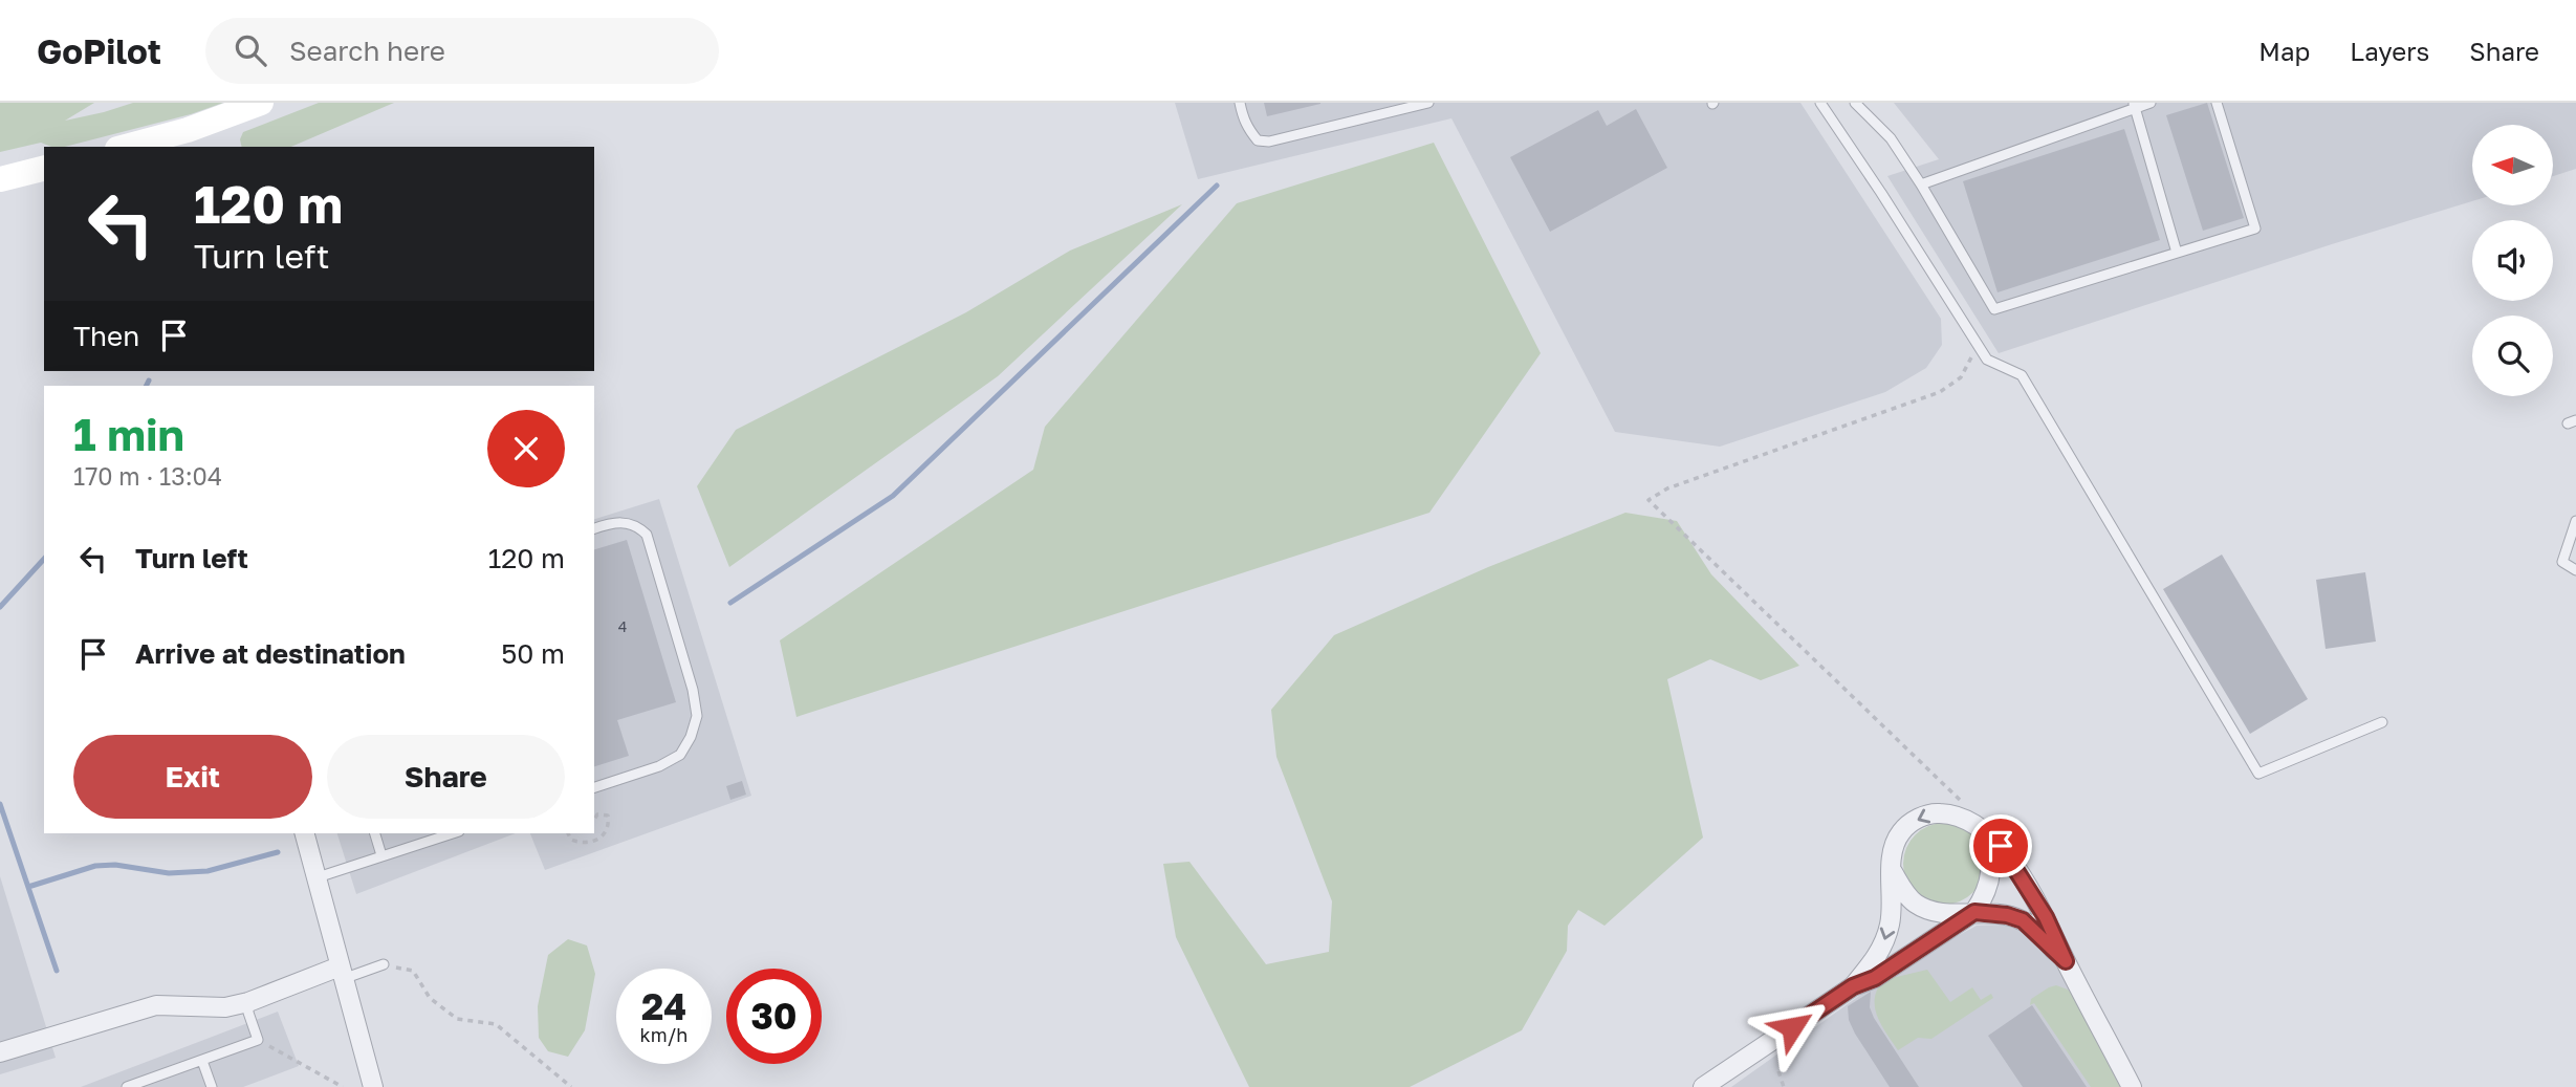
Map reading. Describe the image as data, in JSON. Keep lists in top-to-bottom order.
{
  "house_numbers": ["4"],
  "north": "left",
  "page": {
    "header": "GoPilot",
    "search": "Search here",
    "nav": ["Map", "Layers", "Share"],
    "turn": ["120 m", "Turn left"],
    "then": "Then",
    "heading": ["1 min", "170 m · 13:04"],
    "list": [
      {
        "name": "Turn left",
        "value": "120 m"
      },
      {
        "name": "Arrive at destination",
        "value": "50 m"
      }
    ],
    "buttons": ["Exit", "Share"],
    "speed": "24 km/h",
    "limit": "30"
  }
}
